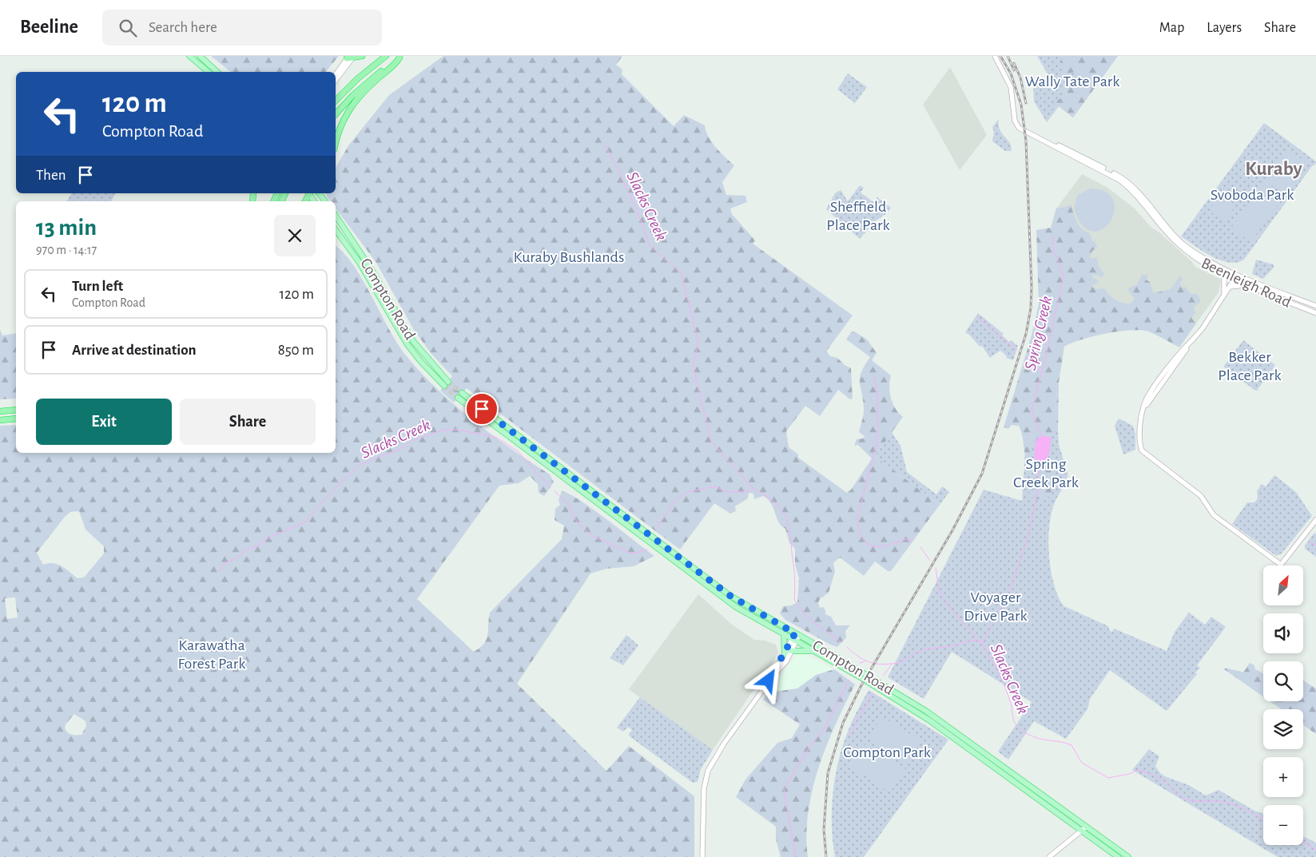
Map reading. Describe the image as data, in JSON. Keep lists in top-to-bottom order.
{
  "streets": {
    "main road": ["Compton Road"],
    "street": ["Beenleigh Road"]
  },
  "districts": ["Kuraby"],
  "water": ["Slacks Creek", "Spring Creek"],
  "parks": [
    "Wally Tate Park",
    "Svoboda Park",
    "Sheffield Place Park",
    "Kuraby Bushlands",
    "Bekker Place Park",
    "Spring Creek Park",
    "Voyager Drive Park",
    "Karawatha Forest Park",
    "Compton Park"
  ],
  "north": "top right",
  "page": {
    "header": "Beeline",
    "search": "Search here",
    "nav": ["Map", "Layers", "Share"],
    "turn": ["120 m", "Compton Road"],
    "then": "Then",
    "heading": ["13 min", "970 m · 14:17"],
    "list": [
      {
        "name": "Turn left",
        "note": "Compton Road",
        "value": "120 m"
      },
      {
        "name": "Arrive at destination",
        "value": "850 m"
      }
    ],
    "buttons": ["Exit", "Share"],
    "map_buttons": ["+", "−"]
  }
}
